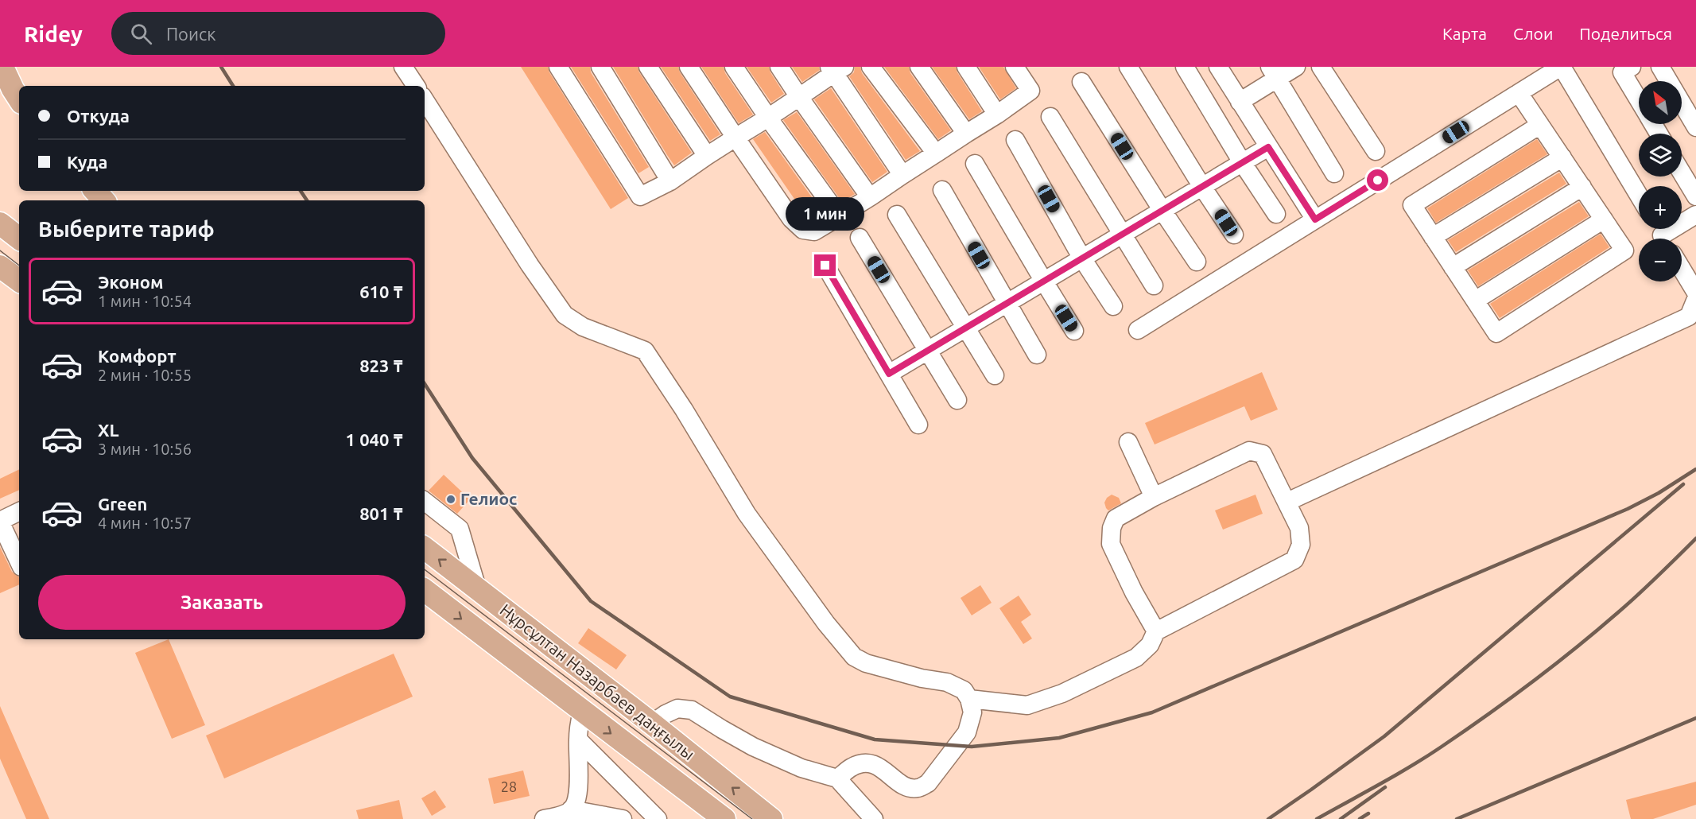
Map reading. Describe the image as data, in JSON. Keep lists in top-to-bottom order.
{
  "streets": {
    "main road": ["Нұрсұлтан Назарбаев даңғылы"]
  },
  "places": ["Гелиос"],
  "house_numbers": ["28"],
  "north": "top left",
  "page": {
    "header": "Ridey",
    "search": "Поиск",
    "nav": ["Карта", "Слои", "Поделиться"],
    "map_buttons": ["+", "−"],
    "banner": ["Откуда", "Куда"],
    "bubble": "1 мин",
    "heading": "Выберите тариф",
    "list": [
      {
        "name": "Эконом",
        "note": "1 мин · 10:54",
        "value": "610 ₸"
      },
      {
        "name": "Комфорт",
        "note": "2 мин · 10:55",
        "value": "823 ₸"
      },
      {
        "name": "XL",
        "note": "3 мин · 10:56",
        "value": "1 040 ₸"
      },
      {
        "name": "Green",
        "note": "4 мин · 10:57",
        "value": "801 ₸"
      }
    ],
    "buttons": "Заказать"
  }
}
